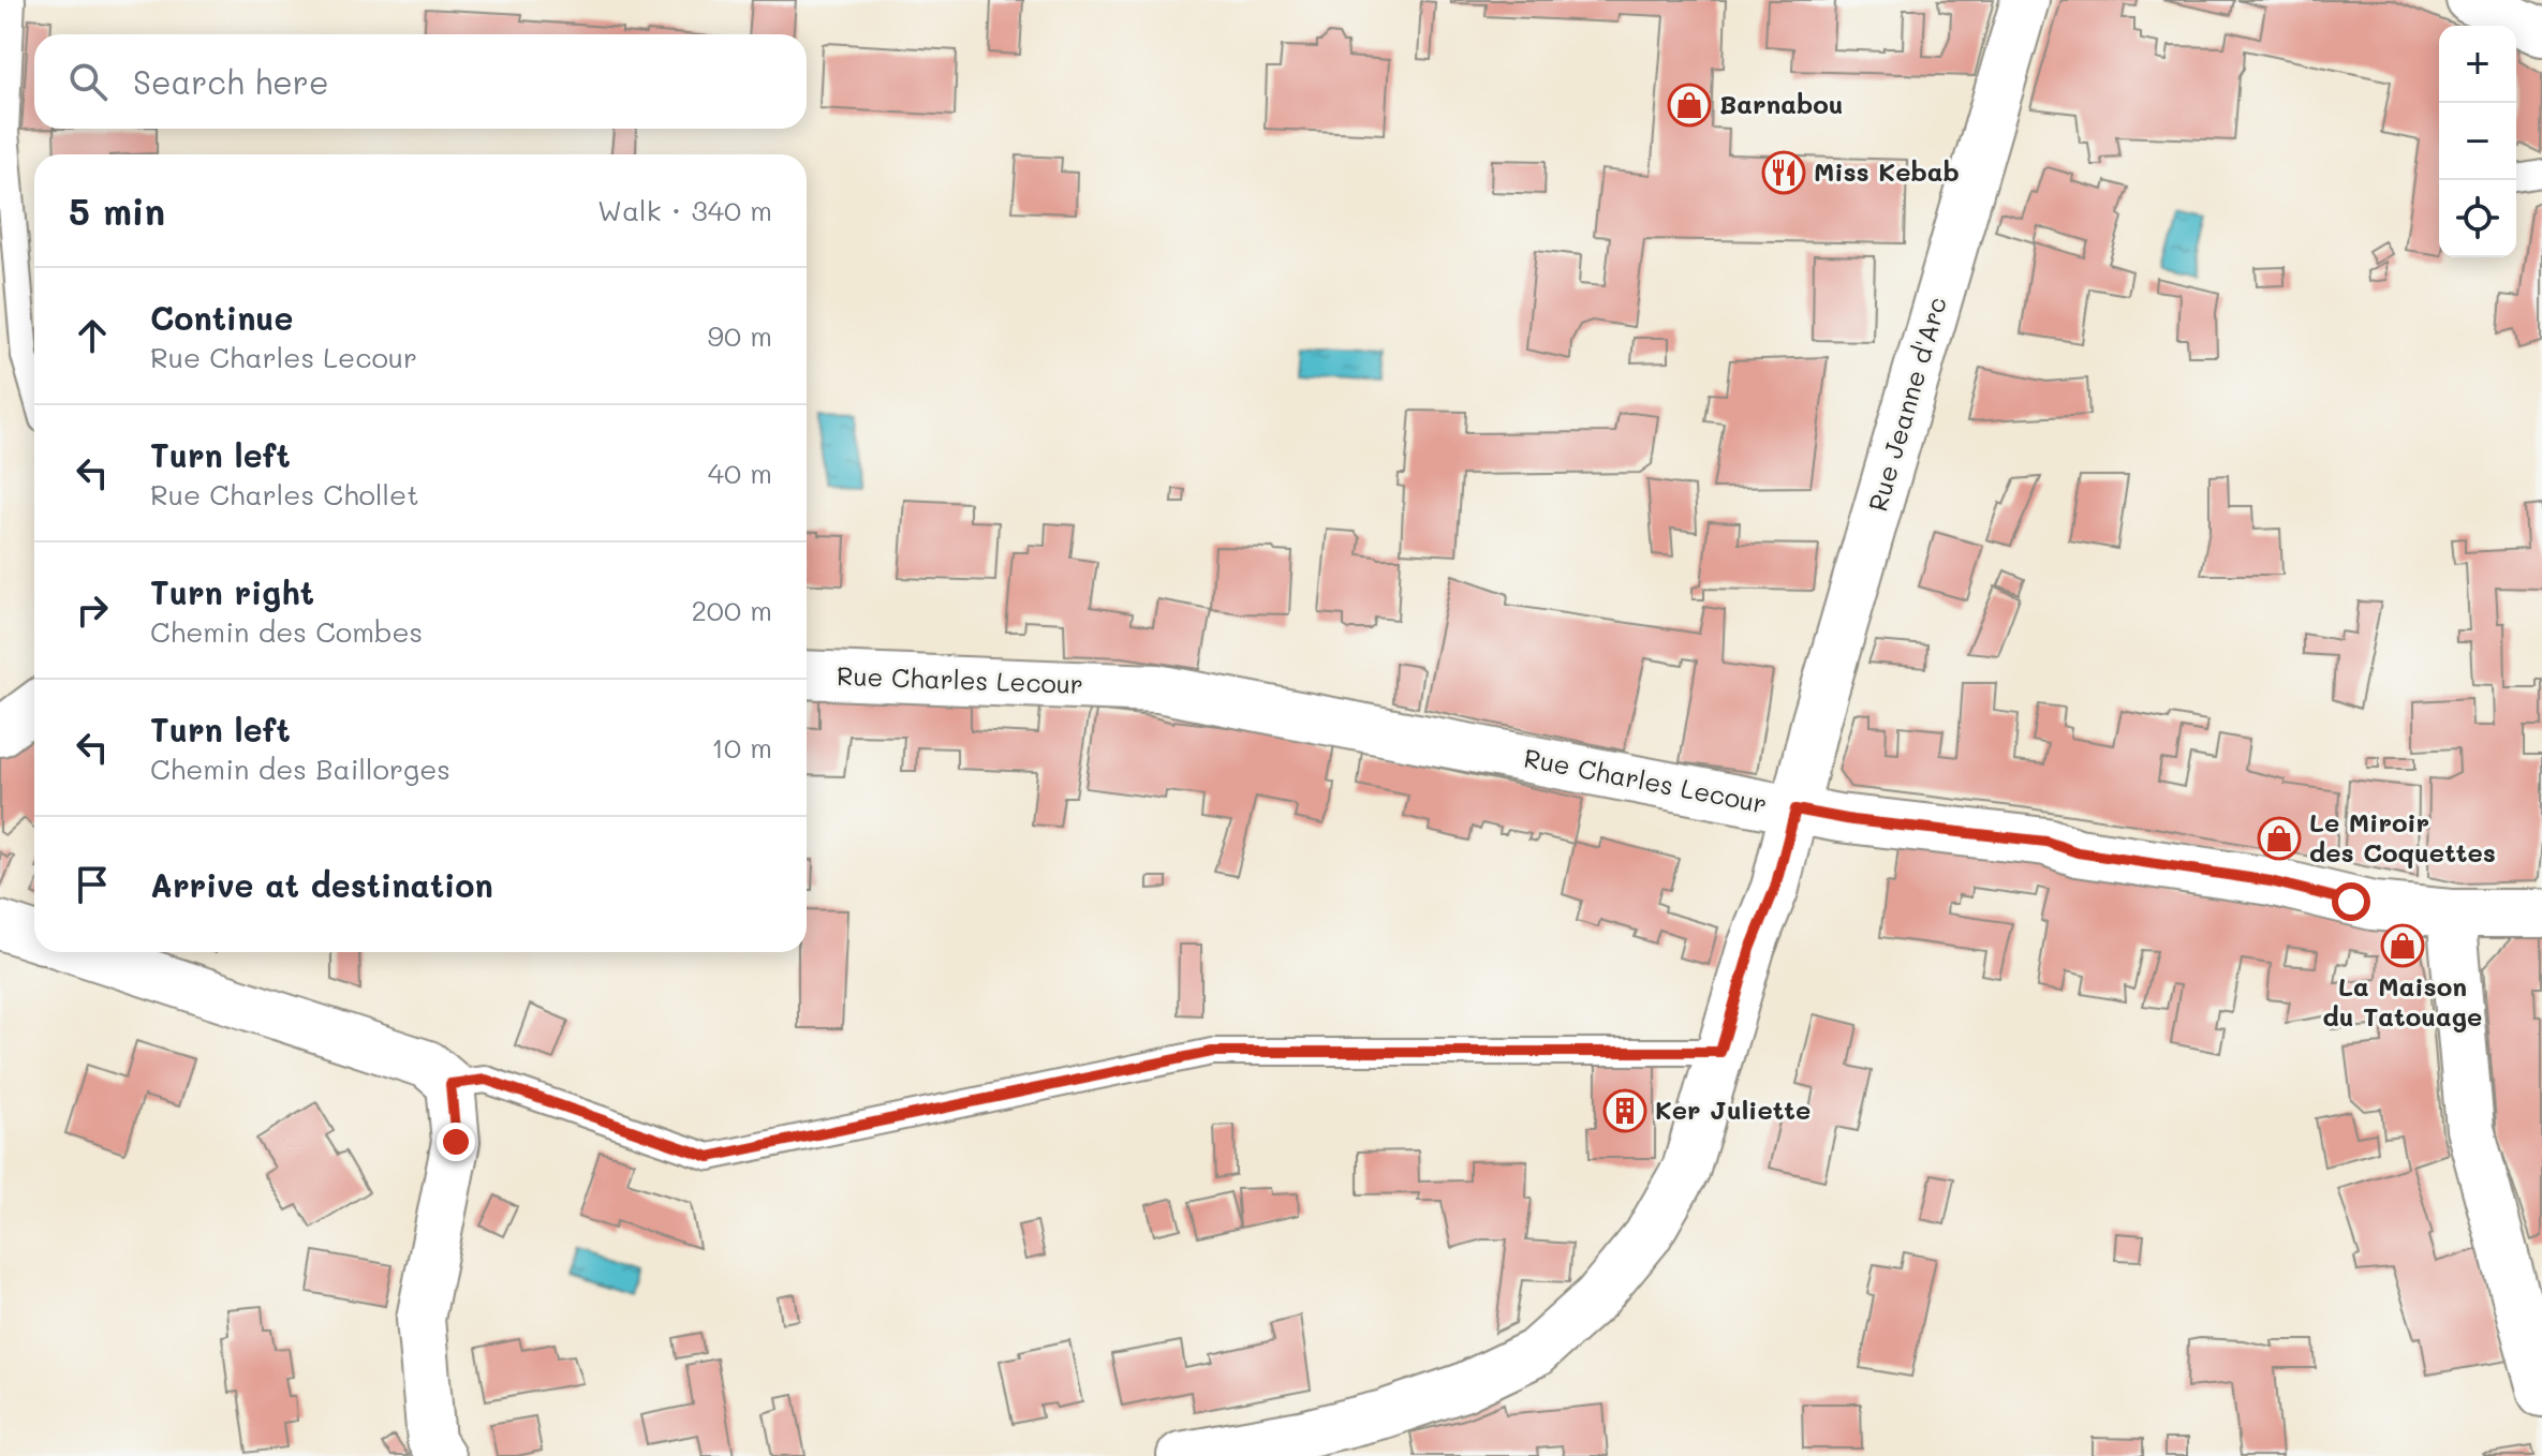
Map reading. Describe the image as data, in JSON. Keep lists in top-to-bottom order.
{
  "streets": {
    "street": ["Rue Jeanne d'Arc", "Rue Charles Lecour"]
  },
  "crossings": [
    ["Rue Jeanne d'Arc", "Rue Charles Lecour"]
  ],
  "places": {
    "shop": ["Barnabou", "Le Miroir des Coquettes", "La Maison du Tatouage"],
    "restaurant": ["Miss Kebab"],
    "building": ["Ker Juliette"]
  },
  "page": {
    "map_buttons": ["+", "−"],
    "search": "Search here",
    "heading": ["5 min", "Walk · 340 m"],
    "list": [
      ["Continue", "Rue Charles Lecour", "90 m"],
      ["Turn left", "Rue Charles Chollet", "40 m"],
      ["Turn right", "Chemin des Combes", "200 m"],
      ["Turn left", "Chemin des Baillorges", "10 m"],
      "Arrive at destination"
    ]
  }
}
